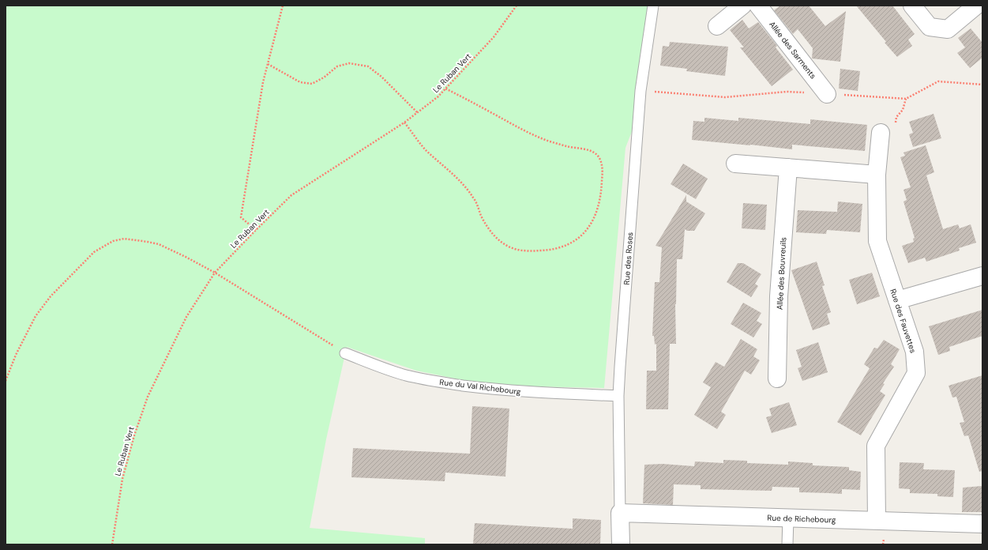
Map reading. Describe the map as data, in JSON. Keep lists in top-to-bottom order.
{
  "streets": {
    "street": [
      "Allée des Sarments",
      "Allée des Bouvreuils",
      "Rue des Fauvettes",
      "Rue de Richebourg"
    ],
    "lane": ["Rue des Roses", "Rue du Val Richebourg"],
    "path": ["Le Ruban Vert"]
  },
  "crossings": [
    ["Rue des Roses", "Rue du Val Richebourg"],
    ["Rue des Roses", "Rue de Richebourg"],
    ["Rue des Fauvettes", "Rue de Richebourg"]
  ]
}
